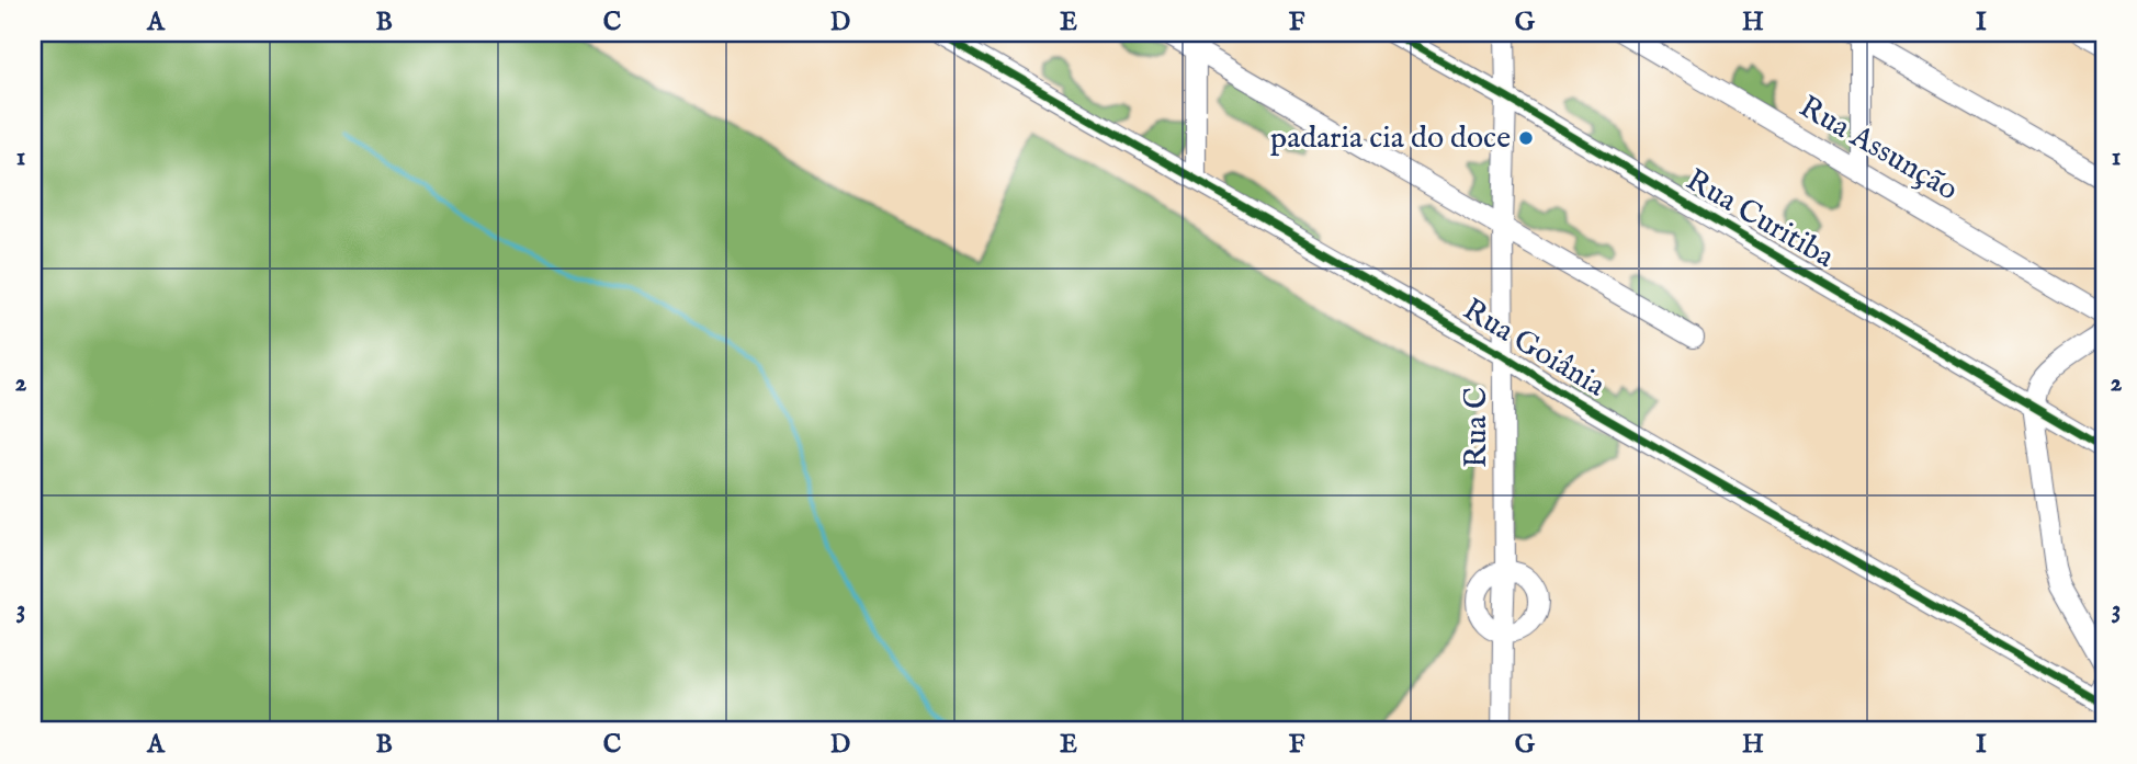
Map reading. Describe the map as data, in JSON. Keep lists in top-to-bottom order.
{
  "streets": {
    "street": [
      "Rua Assunção",
      "Rua Curitiba",
      "Rua Goiânia",
      "Rua C"
    ]
  },
  "crossings": [
    ["Rua Curitiba", "Rua C"],
    ["Rua Goiânia", "Rua C"]
  ],
  "places": ["padaria cia do doce"],
  "grid": {
    "columns": [
      "A",
      "B",
      "C",
      "D",
      "E",
      "F",
      "G",
      "H",
      "I"
    ],
    "rows": ["1", "2", "3"]
  }
}
